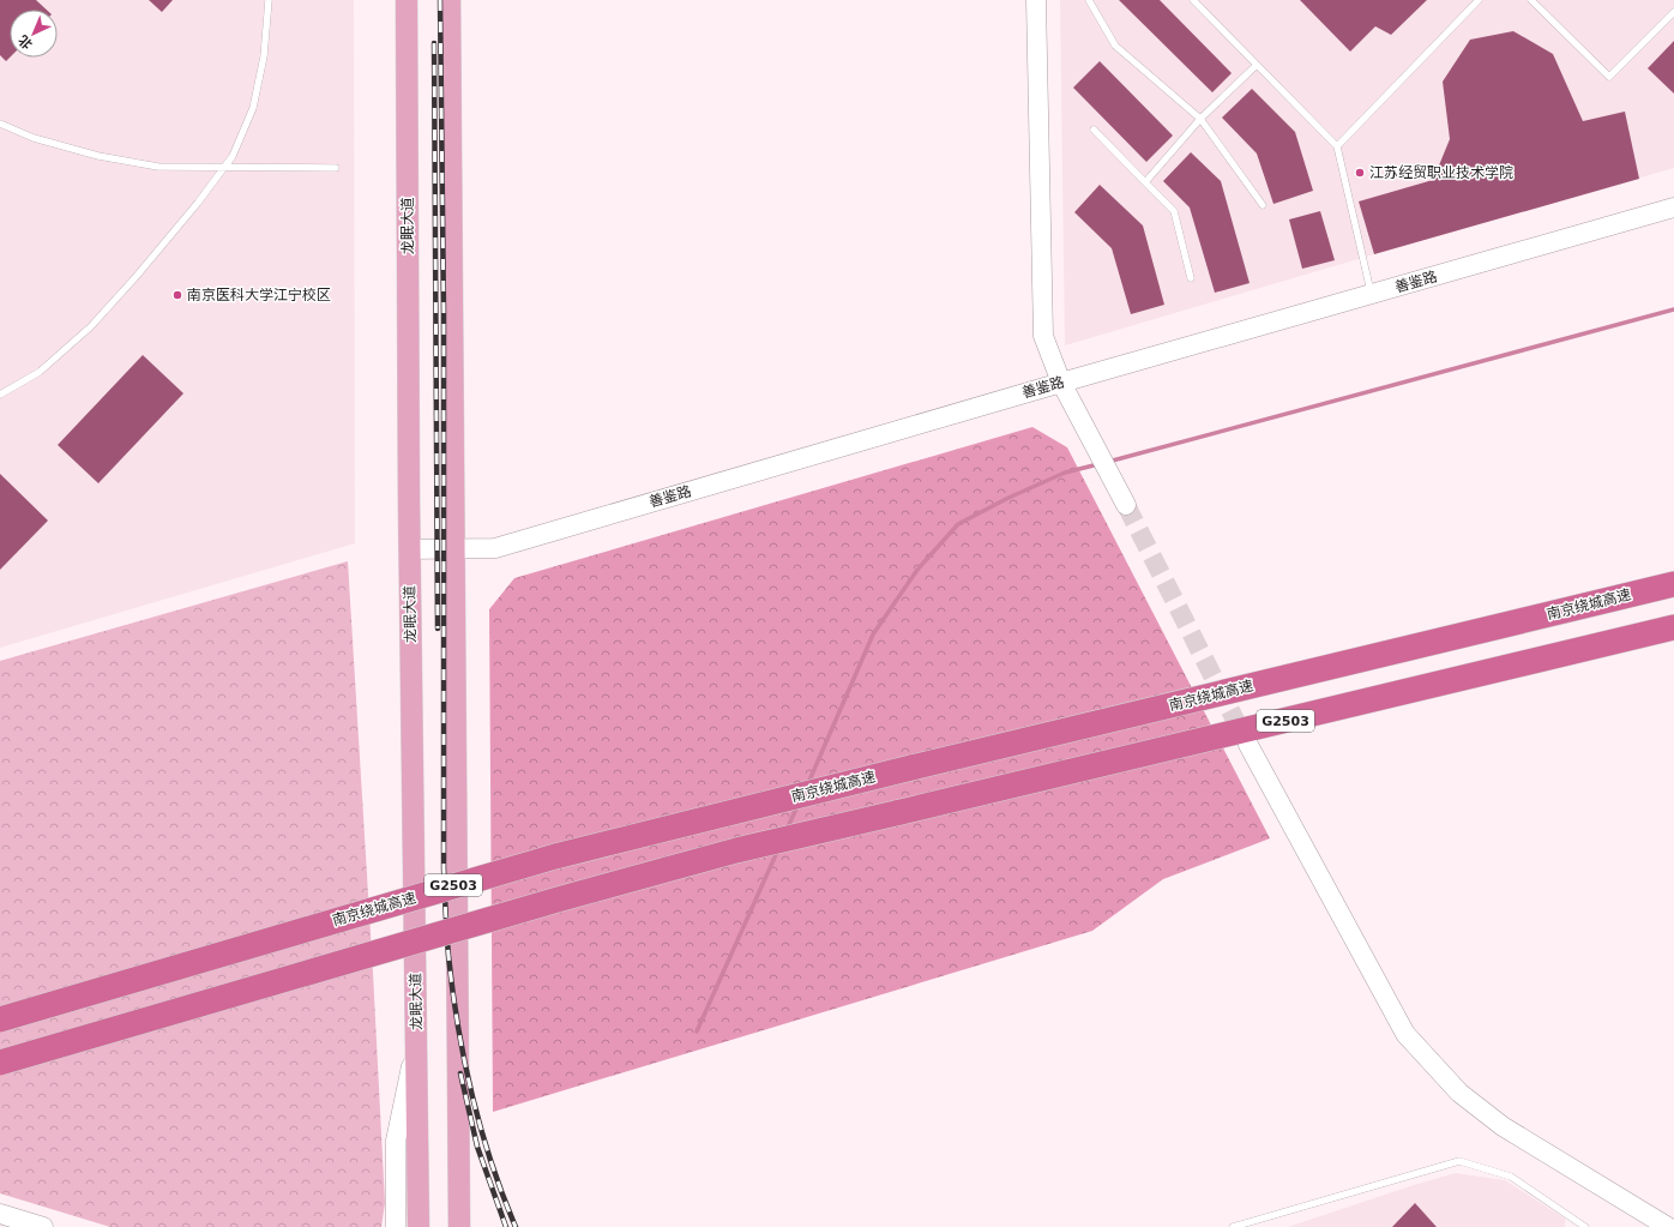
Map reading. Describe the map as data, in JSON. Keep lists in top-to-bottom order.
{
  "streets": {
    "highway": ["南京绕城高速", "G2503"],
    "main road": ["龙眠大道"],
    "street": ["善鉴路"]
  },
  "crossings": [
    ["龙眠大道", "善鉴路"]
  ],
  "places": ["江苏经贸职业技术学院", "南京医科大学江宁校区"],
  "north": "bottom left"
}
